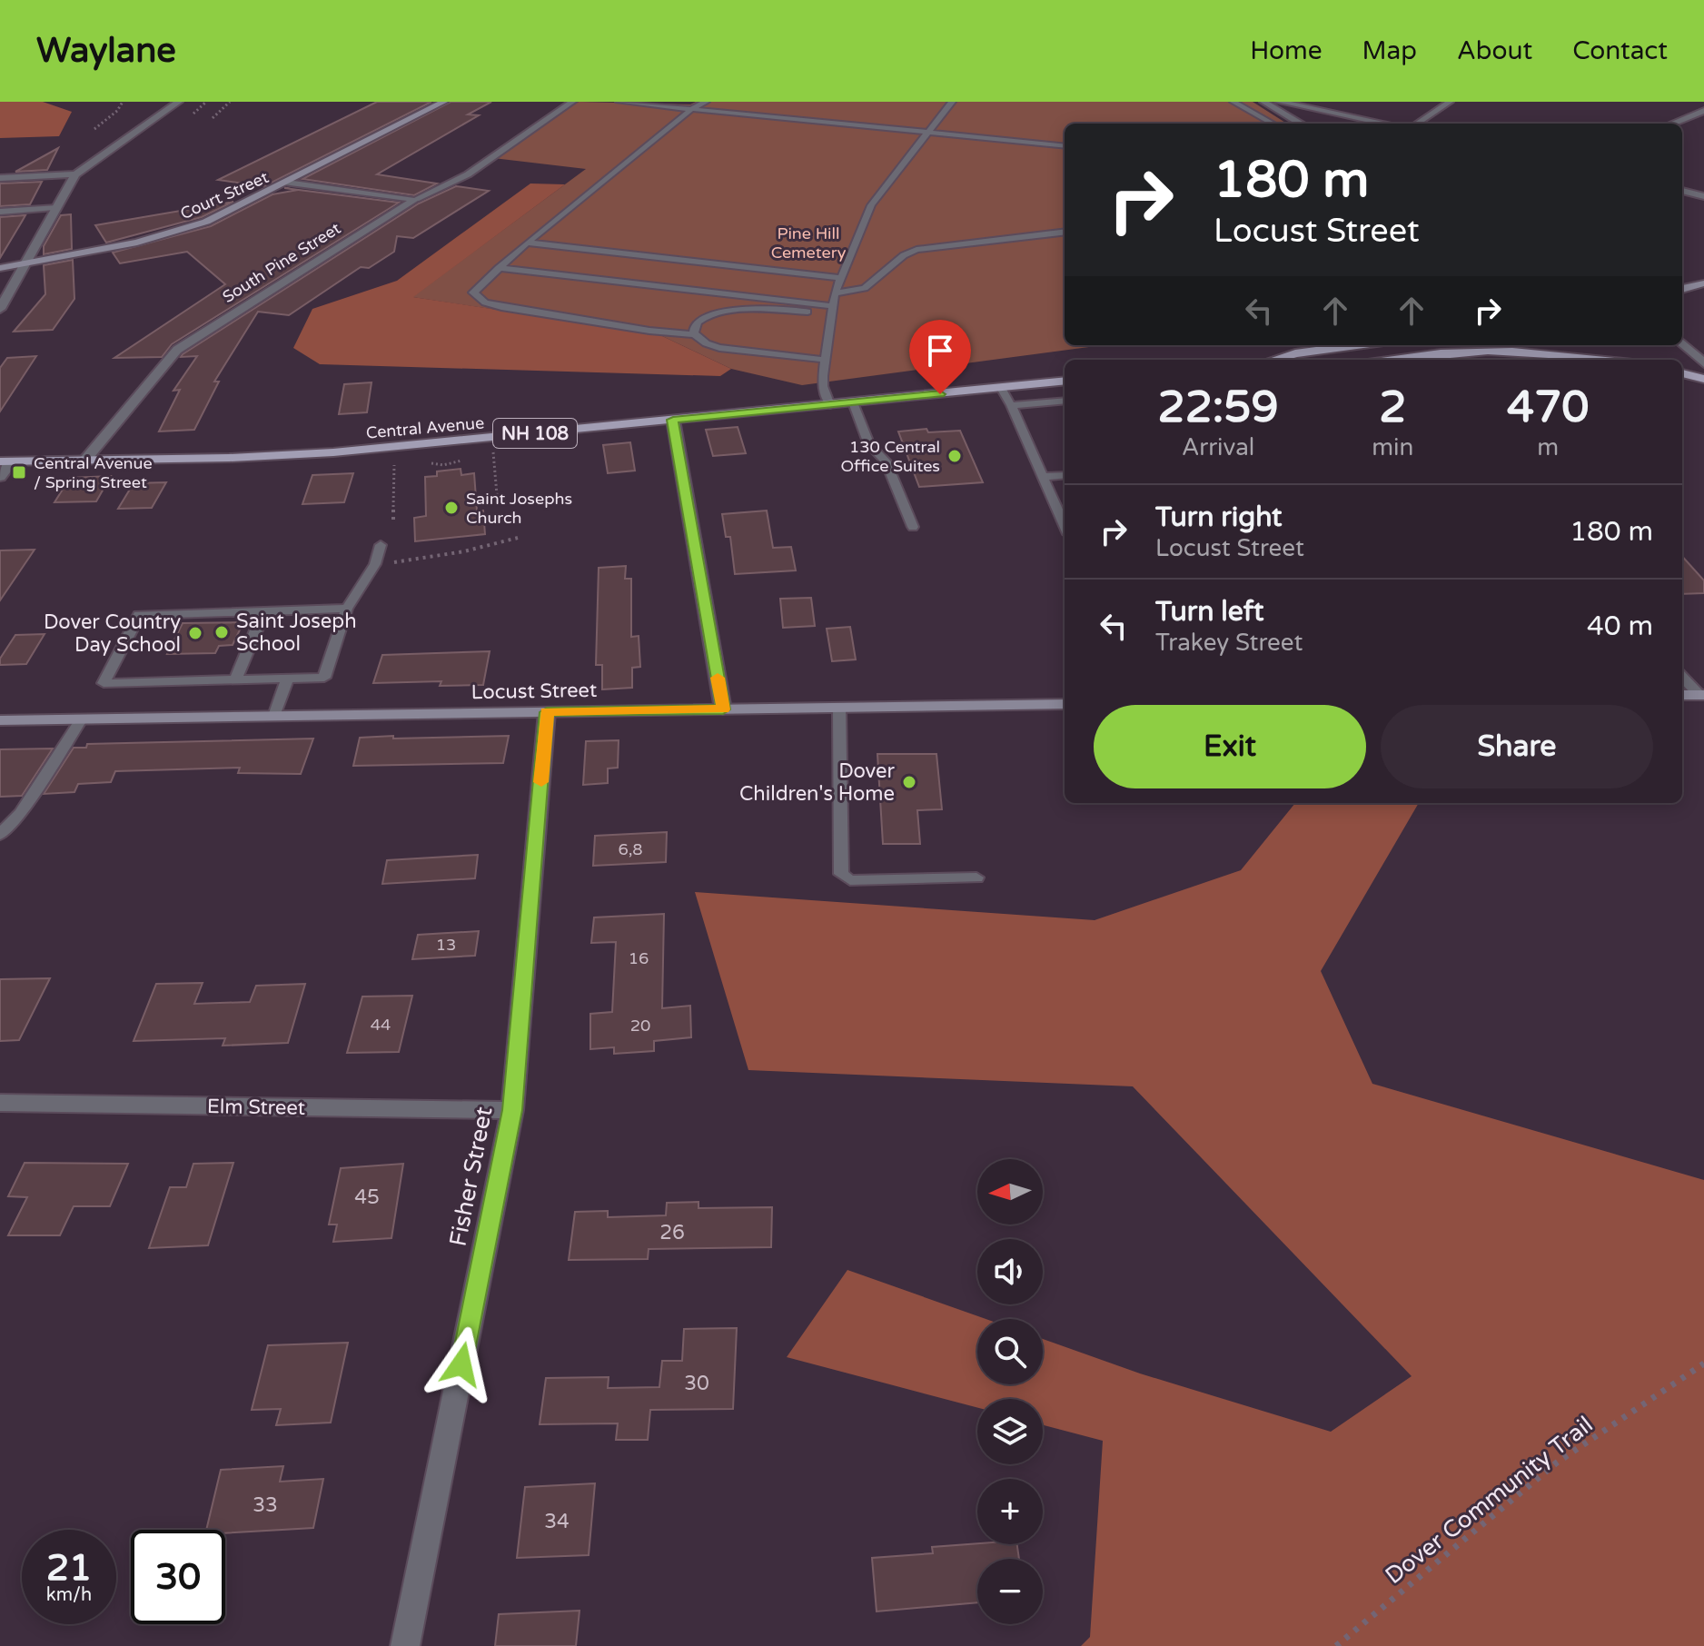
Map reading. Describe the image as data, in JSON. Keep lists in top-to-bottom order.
{
  "streets": {
    "main road": ["Central Avenue", "NH 108"],
    "street": [
      "Court Street",
      "South Pine Street",
      "Locust Street",
      "Elm Street",
      "Fisher Street"
    ],
    "path": ["Dover Community Trail"]
  },
  "crossings": [
    ["Court Street", "South Pine Street"],
    ["South Pine Street", "Central Avenue"],
    ["Locust Street", "Fisher Street"],
    ["Elm Street", "Fisher Street"]
  ],
  "parks": ["Pine Hill Cemetery"],
  "places": {
    "other": [
      "130 Central Office Suites",
      "Saint Josephs Church",
      "Saint Joseph School",
      "Dover Country Day School",
      "Dover Children's Home"
    ],
    "transit": ["Central Avenue / Spring Street"]
  },
  "house_numbers": [
    "6,8",
    "13",
    "16",
    "44",
    "20",
    "45",
    "26",
    "30",
    "33",
    "34"
  ],
  "north": "left",
  "page": {
    "header": "Waylane",
    "nav": [
      "Home",
      "Map",
      "About",
      "Contact"
    ],
    "turn": ["180 m", "Locust Street"],
    "eta": [
      "22:59",
      "Arrival",
      "2",
      "min",
      "470",
      "m"
    ],
    "list": [
      {
        "name": "Turn right",
        "note": "Locust Street",
        "value": "180 m"
      },
      {
        "name": "Turn left",
        "note": "Trakey Street",
        "value": "40 m"
      }
    ],
    "buttons": ["Exit", "Share"],
    "map_buttons": ["+", "−"],
    "speed": "21 km/h",
    "limit": "30"
  }
}
